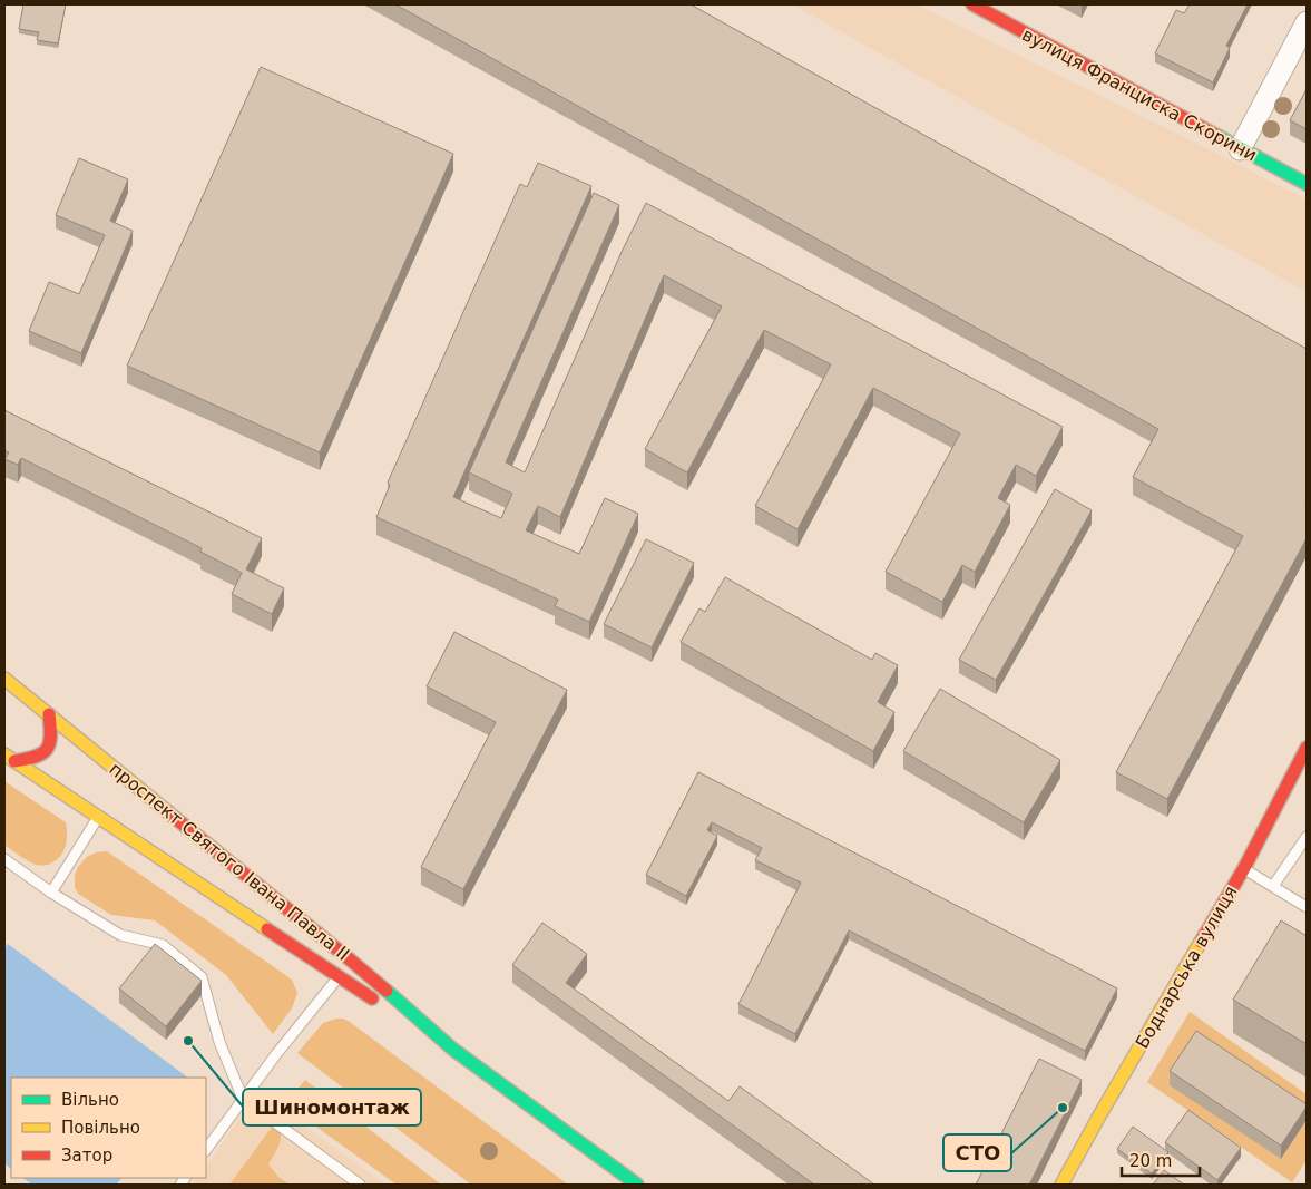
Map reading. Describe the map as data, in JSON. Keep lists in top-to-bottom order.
{
  "streets": {
    "main road": ["вулиця Франциска Скорини", "проспект Святого Івана Павла II", "Боднарська вулиця"]
  },
  "places": ["Шиномонтаж", "СТО"],
  "legend": ["Вільно", "Повільно", "Затор"],
  "scale_bar": "20 m"
}
